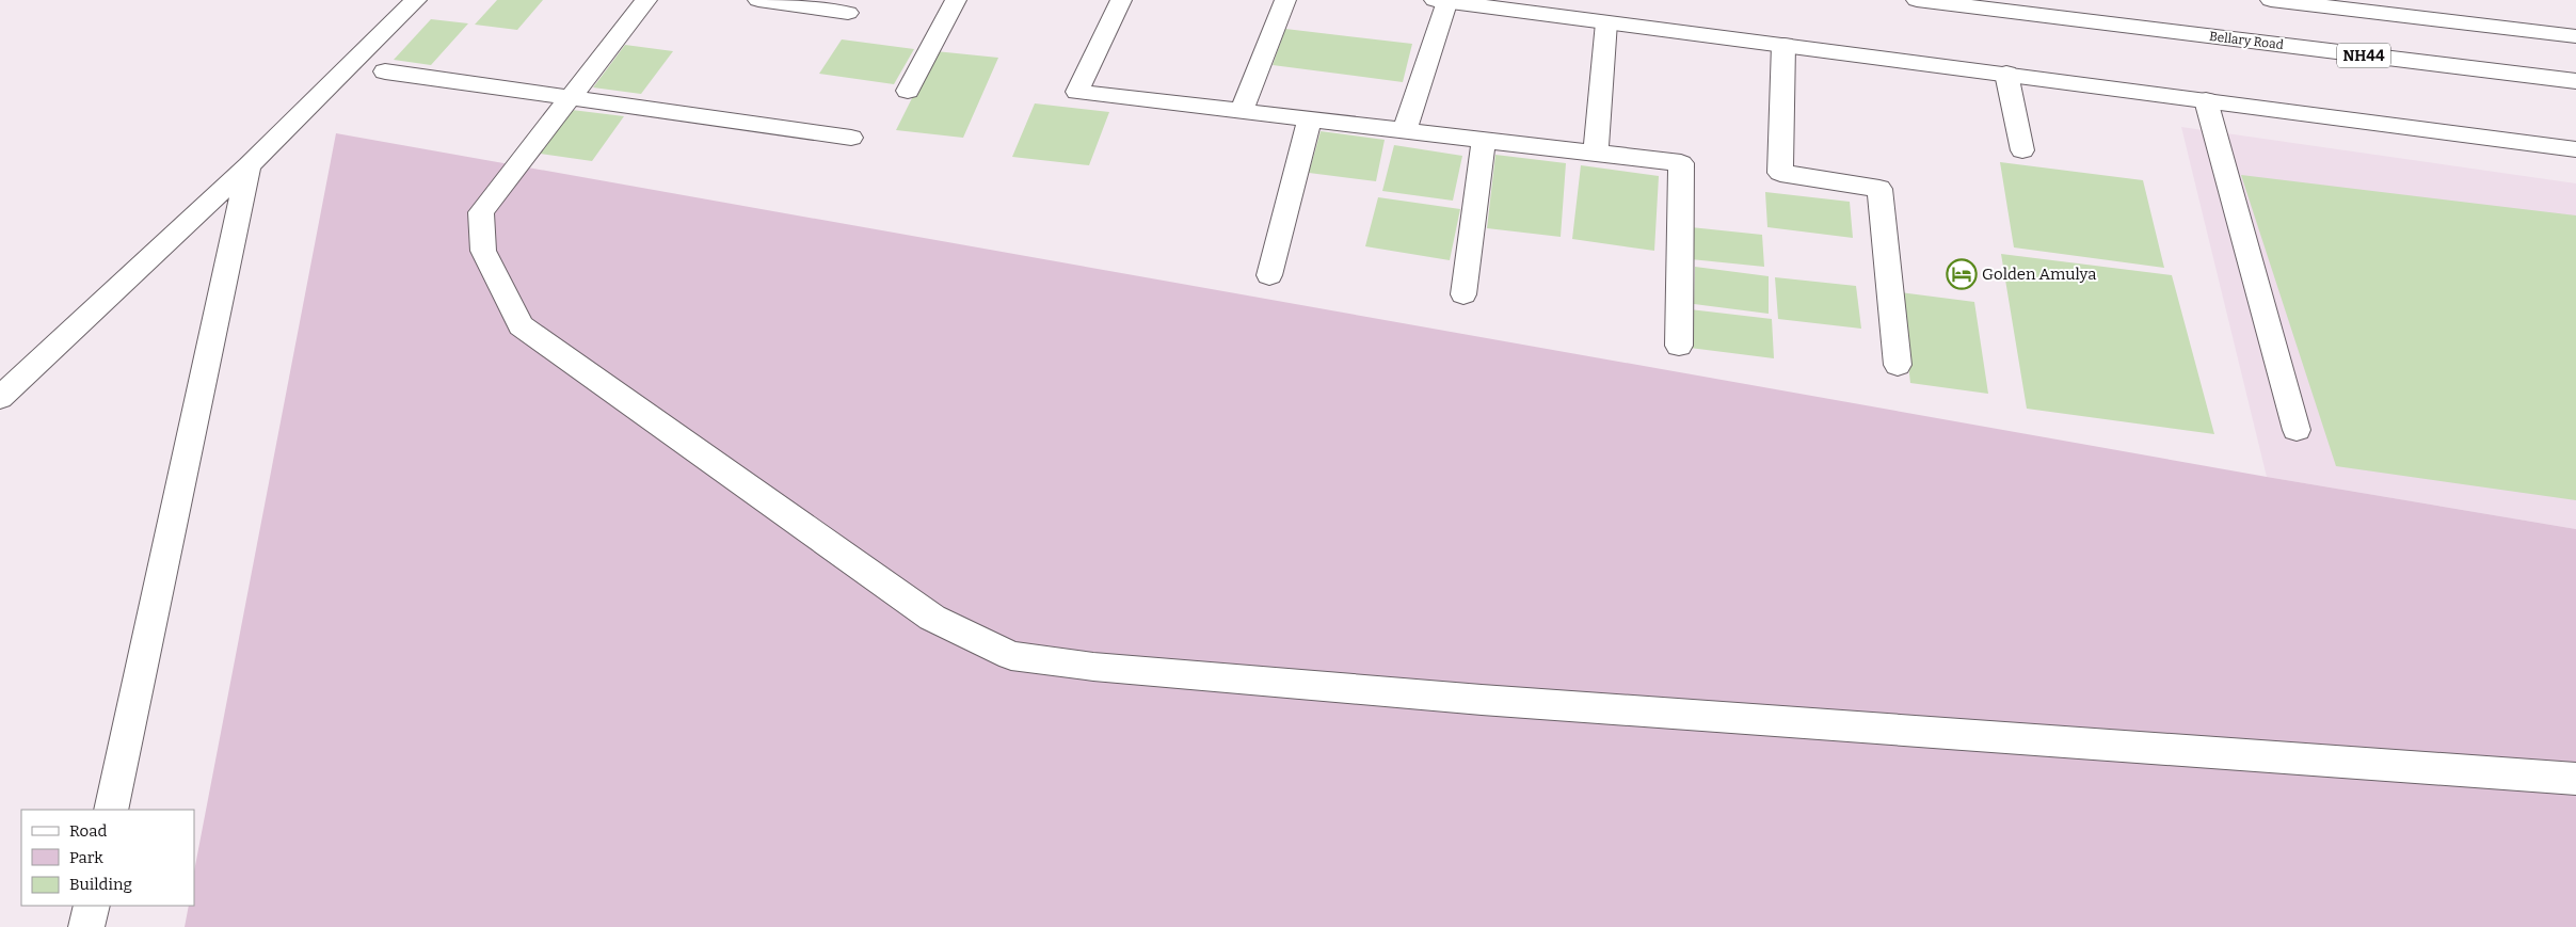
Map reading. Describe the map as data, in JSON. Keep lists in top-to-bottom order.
{
  "streets": {
    "main road": ["Bellary Road", "NH44"]
  },
  "places": {
    "hotel": ["Golden Amulya"]
  },
  "legend": ["Road", "Park", "Building"]
}
